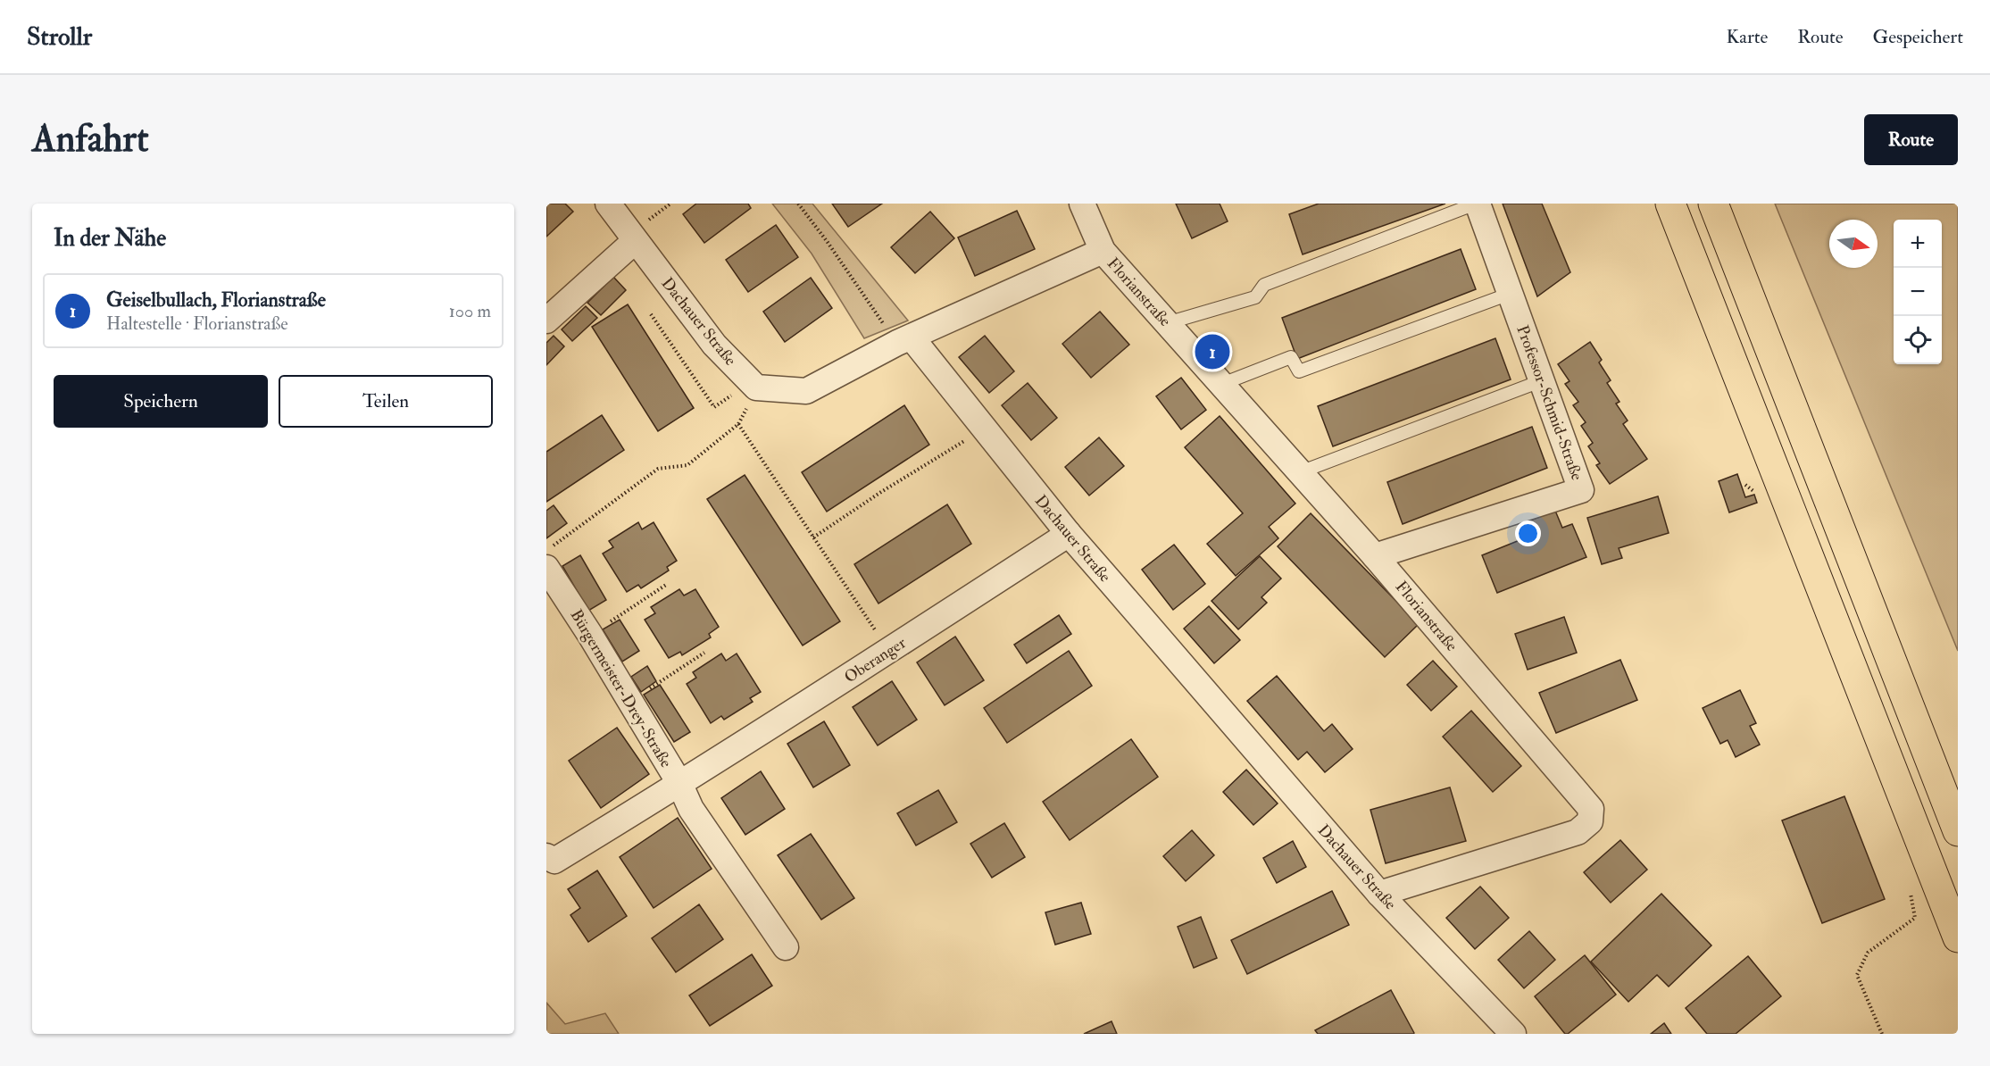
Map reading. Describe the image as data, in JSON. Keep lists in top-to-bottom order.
{
  "streets": {
    "street": [
      "Florianstraße",
      "Dachauer Straße",
      "Professor-Schmid-Straße",
      "Oberanger",
      "Bürgermeister-Drey-Straße"
    ]
  },
  "crossings": [
    ["Florianstraße", "Dachauer Straße"],
    ["Florianstraße", "Professor-Schmid-Straße"],
    ["Dachauer Straße", "Oberanger"],
    ["Oberanger", "Bürgermeister-Drey-Straße"]
  ],
  "north": "right",
  "page": {
    "header": "Strollr",
    "nav": ["Karte", "Route", "Gespeichert"],
    "buttons": [
      "Route",
      ["Speichern", "Teilen"]
    ],
    "title": "Anfahrt",
    "heading": "In der Nähe",
    "map_buttons": ["+", "−"],
    "list": [
      {
        "mark": "1",
        "name": "Geiselbullach, Florianstraße",
        "note": "Haltestelle · Florianstraße",
        "value": "100 m"
      }
    ],
    "pins": "1"
  }
}
